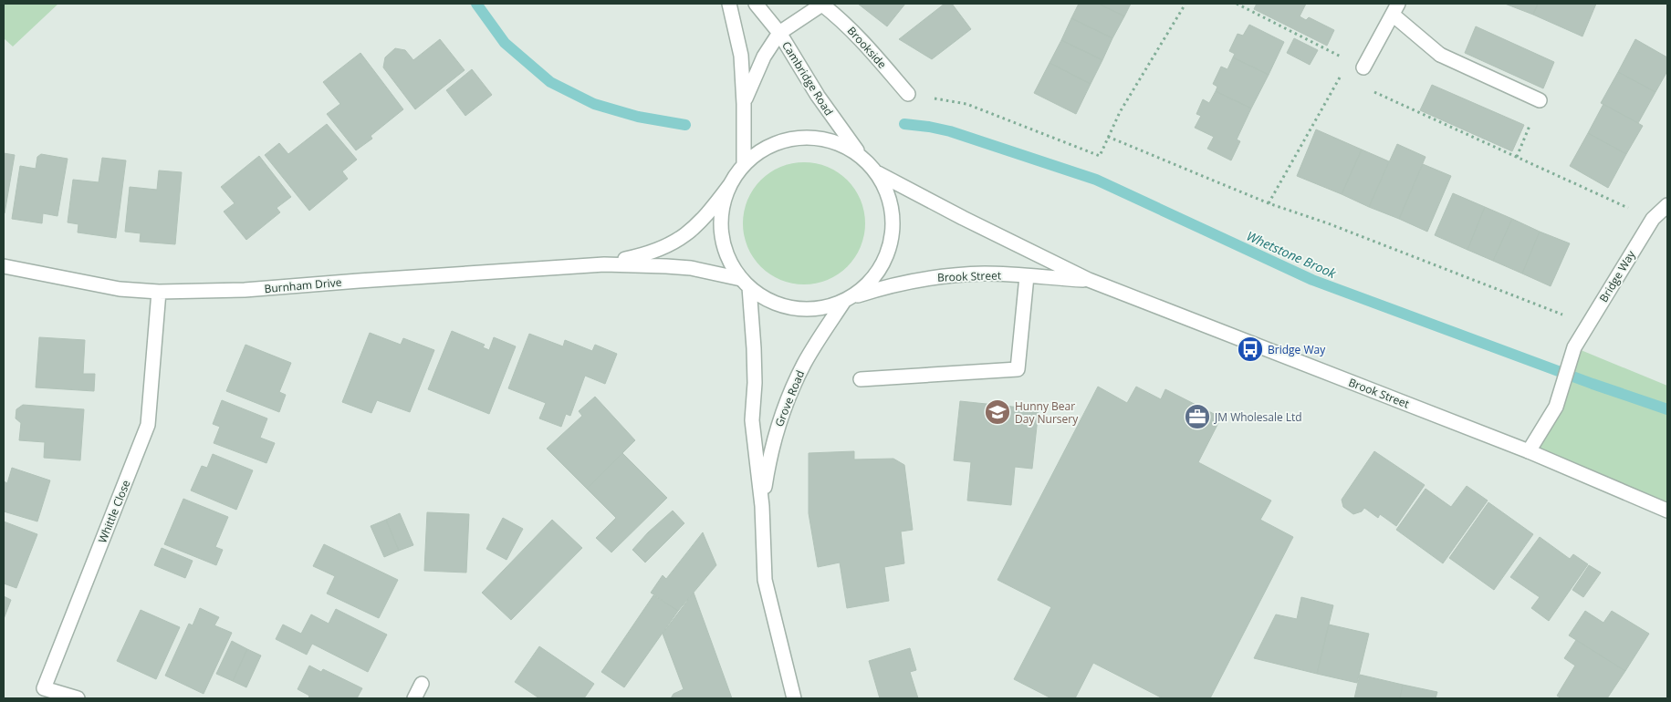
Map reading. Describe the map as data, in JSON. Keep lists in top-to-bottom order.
{
  "streets": {
    "street": [
      "Brookside",
      "Cambridge Road",
      "Brook Street",
      "Bridge Way",
      "Burnham Drive",
      "Grove Road",
      "Whittle Close"
    ]
  },
  "crossings": [
    ["Brook Street", "Bridge Way"],
    ["Brook Street", "Burnham Drive"],
    ["Brook Street", "Grove Road"],
    ["Burnham Drive", "Grove Road"],
    ["Burnham Drive", "Whittle Close"]
  ],
  "water": ["Whetstone Brook"],
  "places": {
    "bus stop": ["Bridge Way"],
    "school or university": ["Hunny Bear Day Nursery"],
    "office": ["JM Wholesale Ltd"]
  }
}
